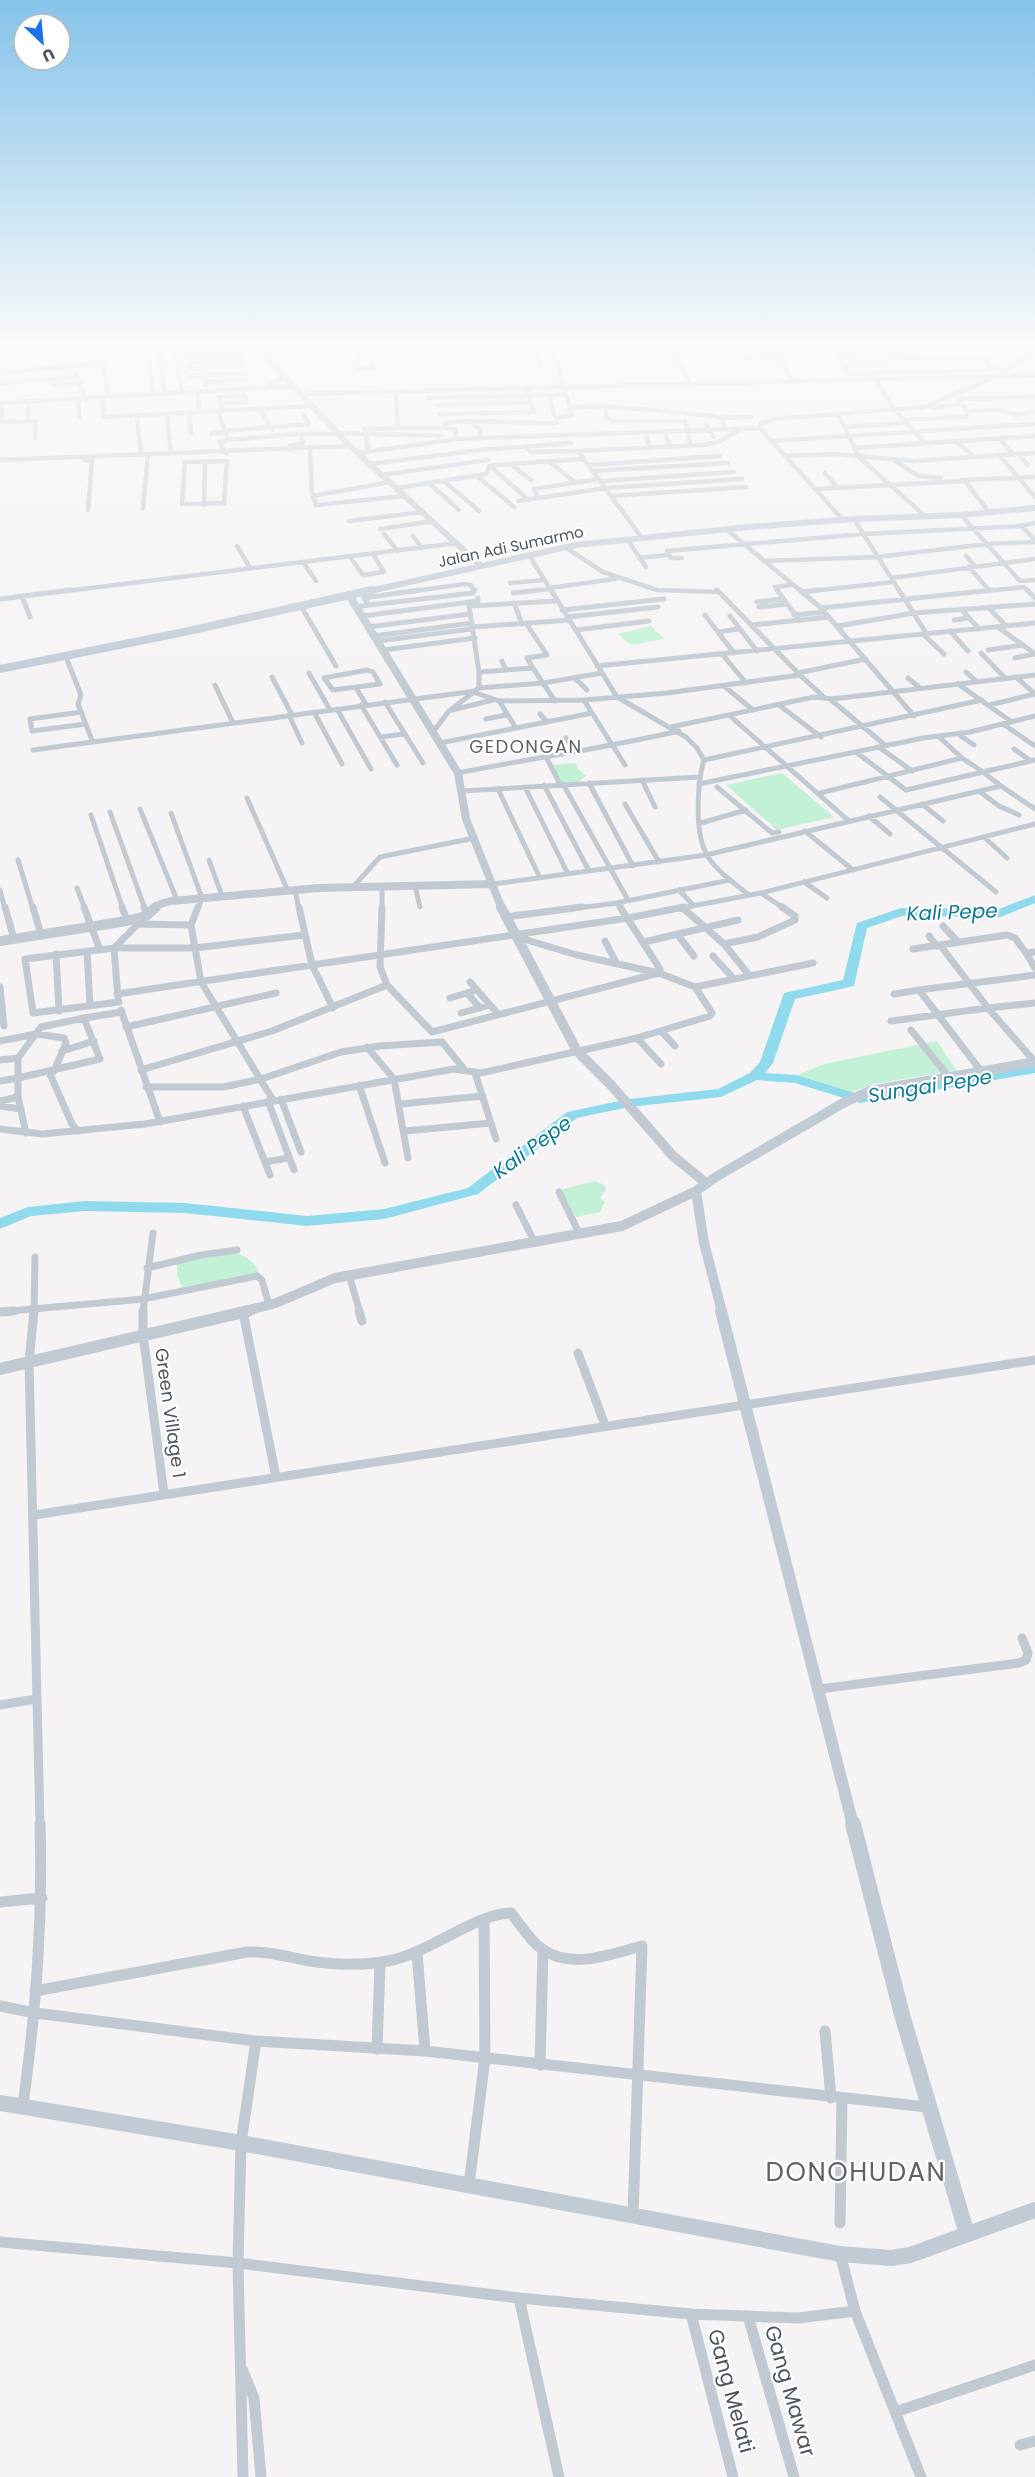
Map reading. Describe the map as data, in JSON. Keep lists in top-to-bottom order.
{
  "streets": {
    "main road": ["Jalan Adi Sumarmo"],
    "street": ["Green Village 1", "Gang Melati", "Gang Mawar"]
  },
  "districts": ["GEDONGAN", "DONOHUDAN"],
  "water": ["Kali Pepe", "Sungai Pepe"],
  "north": "bottom right"
}
